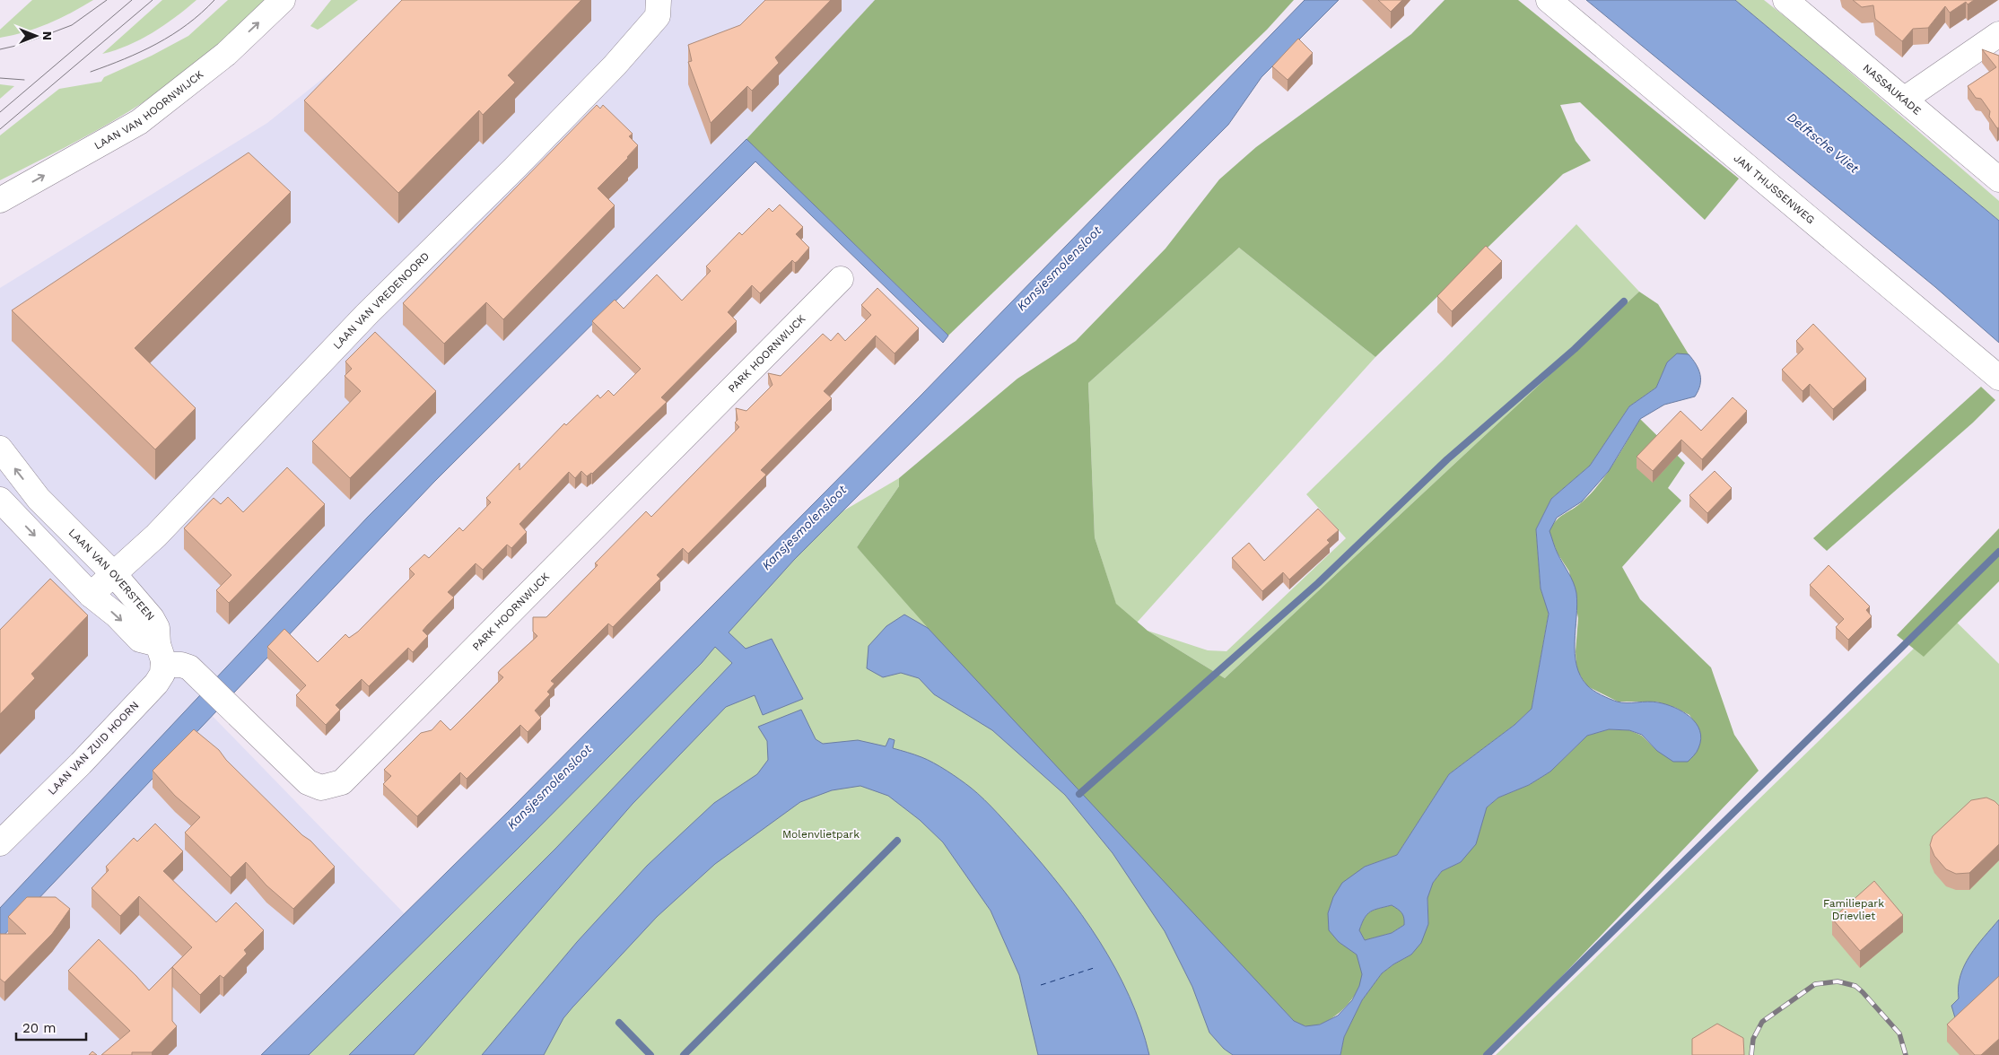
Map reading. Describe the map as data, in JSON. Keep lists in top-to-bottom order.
{
  "streets": {
    "street": [
      "NASSAUKADE",
      "LAAN VAN HOORNWIJCK",
      "JAN THIJSSENWEG",
      "LAAN VAN VREDENOORD",
      "PARK HOORNWIJCK",
      "LAAN VAN OVERSTEEN",
      "LAAN VAN ZUID HOORN"
    ]
  },
  "crossings": [
    ["LAAN VAN VREDENOORD", "LAAN VAN OVERSTEEN"],
    ["PARK HOORNWIJCK", "LAAN VAN OVERSTEEN"],
    ["PARK HOORNWIJCK", "LAAN VAN ZUID HOORN"],
    ["LAAN VAN OVERSTEEN", "LAAN VAN ZUID HOORN"]
  ],
  "one_way": ["LAAN VAN HOORNWIJCK"],
  "water": ["Delftsche Vliet", "Kansjesmolensloot"],
  "parks": ["Molenvlietpark", "Familiepark Drievliet"],
  "scale_bar": "20 m",
  "north": "right"
}
